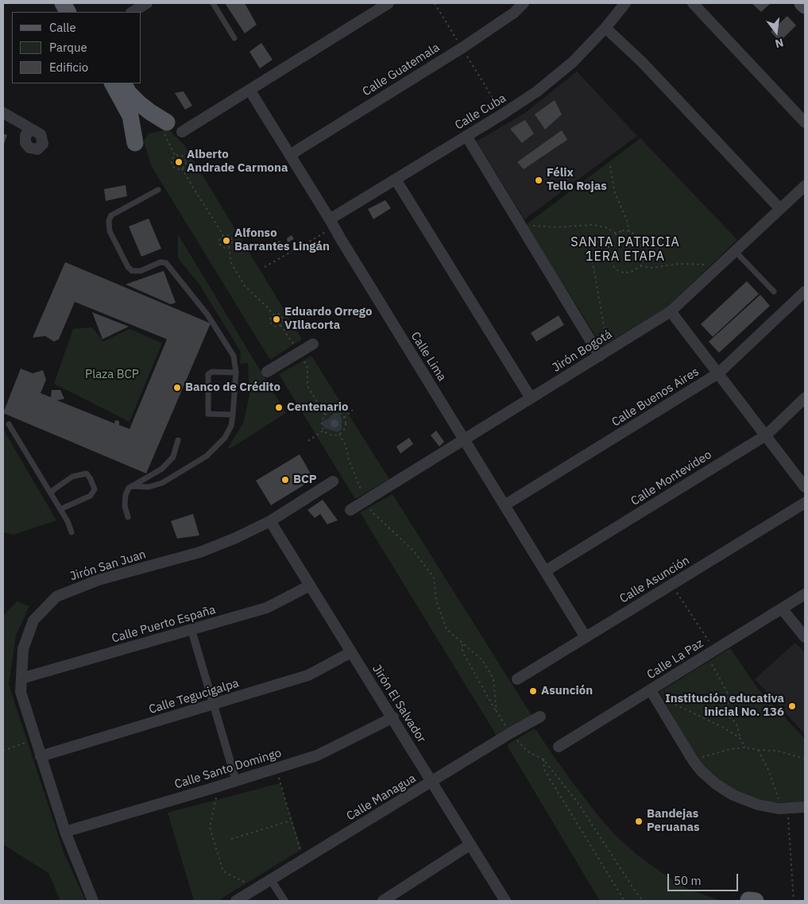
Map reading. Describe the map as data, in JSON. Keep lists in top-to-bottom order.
{
  "streets": {
    "street": [
      "Calle Guatemala",
      "Calle Cuba",
      "Jirón Bogotá",
      "Calle Lima",
      "Calle Buenos Aires",
      "Calle Montevideo",
      "Jirón San Juan",
      "Calle Asunción",
      "Calle Puerto España",
      "Calle La Paz",
      "Calle Tegucigalpa",
      "Jirón El Salvador",
      "Calle Santo Domingo",
      "Calle Managua"
    ]
  },
  "crossings": [
    ["Calle Guatemala", "Calle Lima"],
    ["Calle Cuba", "Calle Lima"],
    ["Jirón Bogotá", "Calle Lima"],
    ["Calle Lima", "Calle Buenos Aires"],
    ["Calle Lima", "Calle Montevideo"],
    ["Calle Lima", "Calle Asunción"],
    ["Jirón San Juan", "Calle Puerto España"],
    ["Jirón San Juan", "Calle Tegucigalpa"],
    ["Jirón San Juan", "Jirón El Salvador"],
    ["Jirón San Juan", "Calle Santo Domingo"],
    ["Calle Puerto España", "Jirón El Salvador"],
    ["Calle Tegucigalpa", "Jirón El Salvador"],
    ["Jirón El Salvador", "Calle Santo Domingo"],
    ["Jirón El Salvador", "Calle Managua"]
  ],
  "districts": ["SANTA PATRICIA 1ERA ETAPA"],
  "parks": ["Plaza BCP"],
  "places": [
    "Alberto Andrade Carmona",
    "Félix Tello Rojas",
    "Alfonso Barrantes Lingán",
    "Eduardo Orrego VIllacorta",
    "Banco de Crédito",
    "Centenario",
    "BCP",
    "Asunción",
    "Institución educativa inicial No. 136",
    "Bandejas Peruanas"
  ],
  "legend": ["Calle", "Parque", "Edificio"],
  "scale_bar": "50 m",
  "north": "bottom"
}
